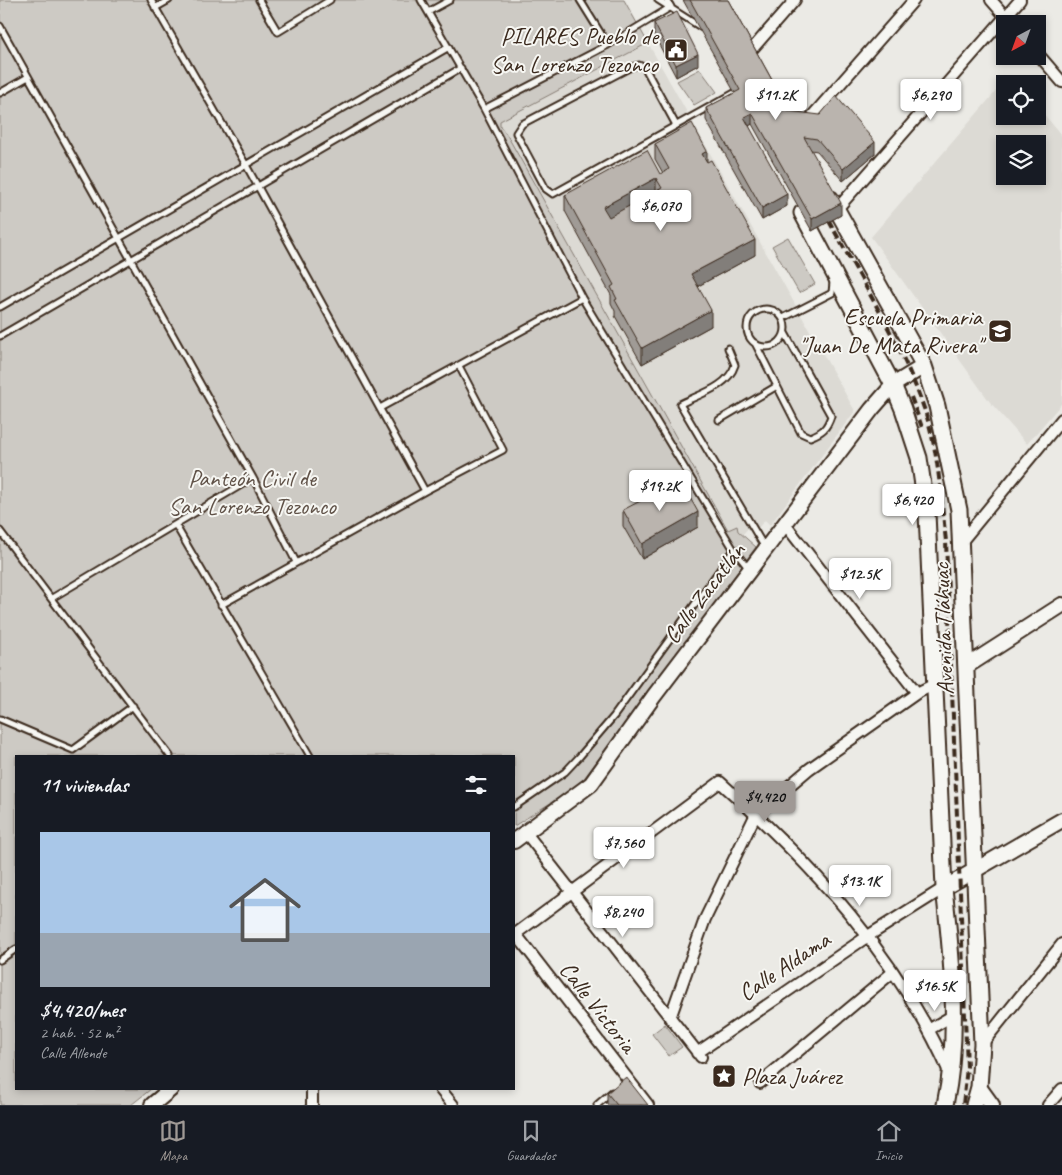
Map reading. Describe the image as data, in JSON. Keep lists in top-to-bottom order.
{
  "streets": {
    "main road": ["Avenida Tláhuac"],
    "street": ["Calle Zacatlán", "Calle Aldama", "Calle Victoria"]
  },
  "crossings": [
    ["Calle Zacatlán", "Avenida Tláhuac"],
    ["Avenida Tláhuac", "Calle Aldama"]
  ],
  "parks": ["Panteón Civil de San Lorenzo Tezonco"],
  "places": {
    "public building": ["PILARES Pueblo de San Lorenzo Tezonco"],
    "school or university": ["Escuela Primaria \"Juan De Mata Rivera\""],
    "place": ["Plaza Juárez"]
  },
  "north": "bottom left",
  "page": {
    "price": [
      "$11.2K",
      "$6,290",
      "$6,070",
      "$19.2K",
      "$6,420",
      "$12.5K",
      "$4,420",
      "$7,560",
      "$13.1K",
      "$8,240",
      "$16.5K"
    ],
    "heading": "11 viviendas",
    "list": [
      {
        "name": "$4,420/mes",
        "note": "2 hab. · 52 m² · Calle Allende"
      }
    ],
    "tabs": ["Mapa", "Guardados", "Inicio"]
  }
}
